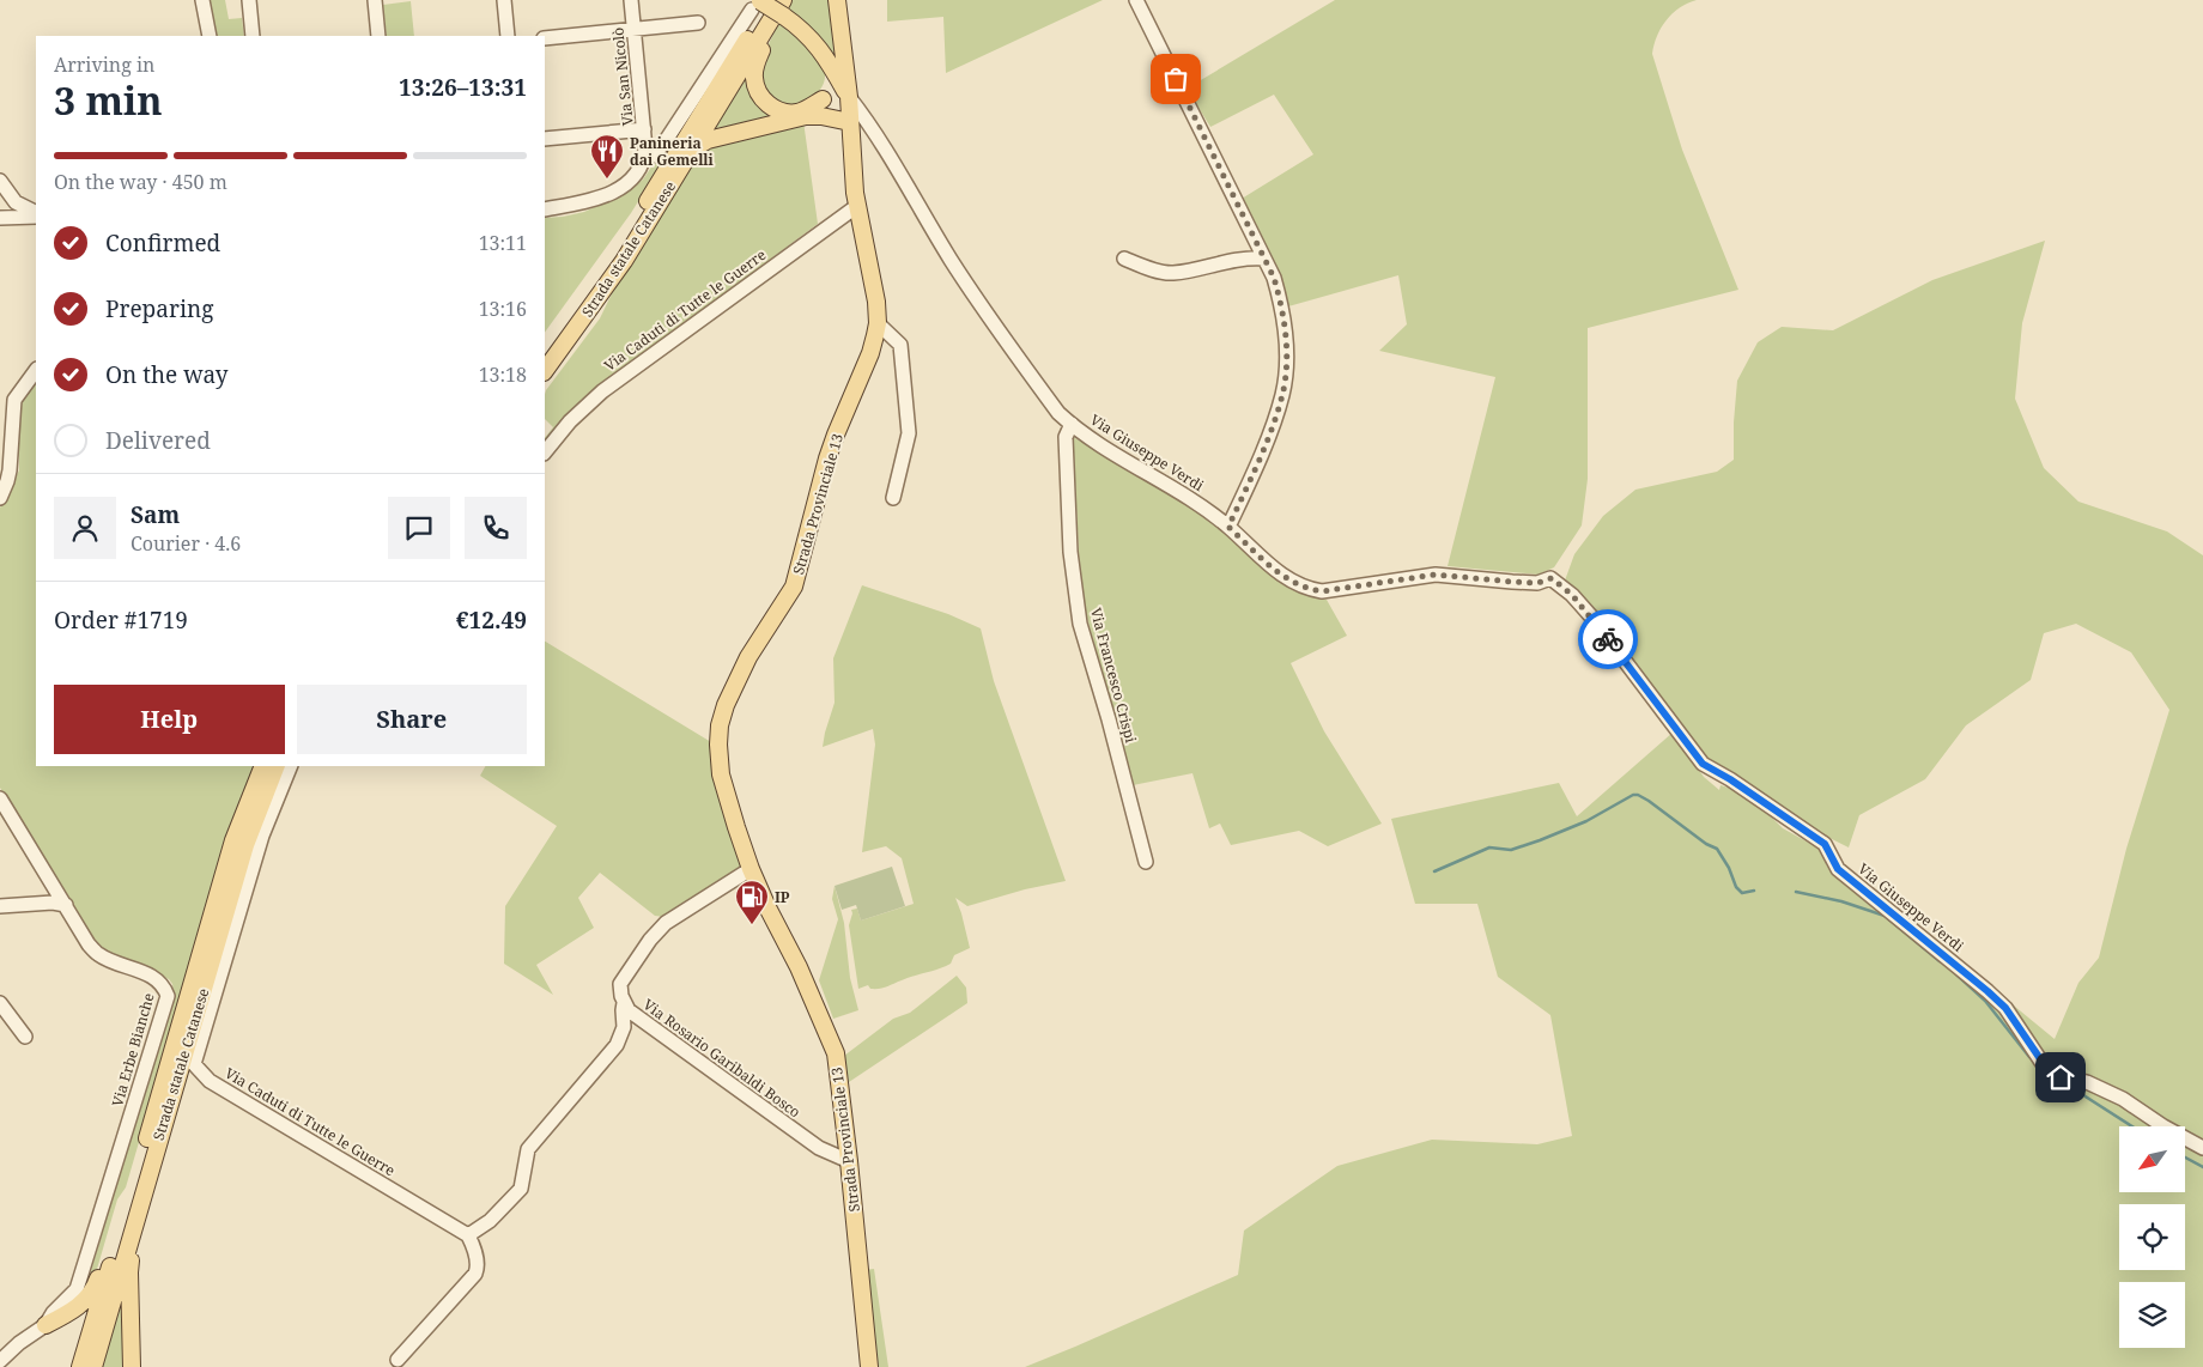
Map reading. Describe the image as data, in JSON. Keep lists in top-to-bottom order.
{
  "streets": {
    "main road": ["Strada statale Catanese", "Strada Provinciale 13"],
    "street": [
      "Via San Nicolò",
      "Via Caduti di Tutte le Guerre",
      "Via Giuseppe Verdi",
      "Via Francesco Crispi",
      "Via Erbe Bianche",
      "Via Rosario Garibaldi Bosco"
    ]
  },
  "crossings": [
    ["Via Caduti di Tutte le Guerre", "Strada Provinciale 13"],
    ["Via Giuseppe Verdi", "Strada Provinciale 13"],
    ["Via Giuseppe Verdi", "Via Francesco Crispi"],
    ["Strada Provinciale 13", "Via Rosario Garibaldi Bosco"]
  ],
  "places": {
    "restaurant": ["Panineria dai Gemelli"],
    "fuel station": ["IP"]
  },
  "north": "bottom left",
  "page": {
    "heading": ["3 min", "Arriving in", "13:26–13:31"],
    "panel": [
      "Sam",
      "Courier · 4.6",
      "Order #1719",
      "€12.49"
    ],
    "bar": "On the way · 450 m",
    "list": [
      ["Confirmed", "13:11"],
      ["Preparing", "13:16"],
      ["On the way", "13:18"],
      "Delivered"
    ],
    "buttons": ["Help", "Share"]
  }
}
